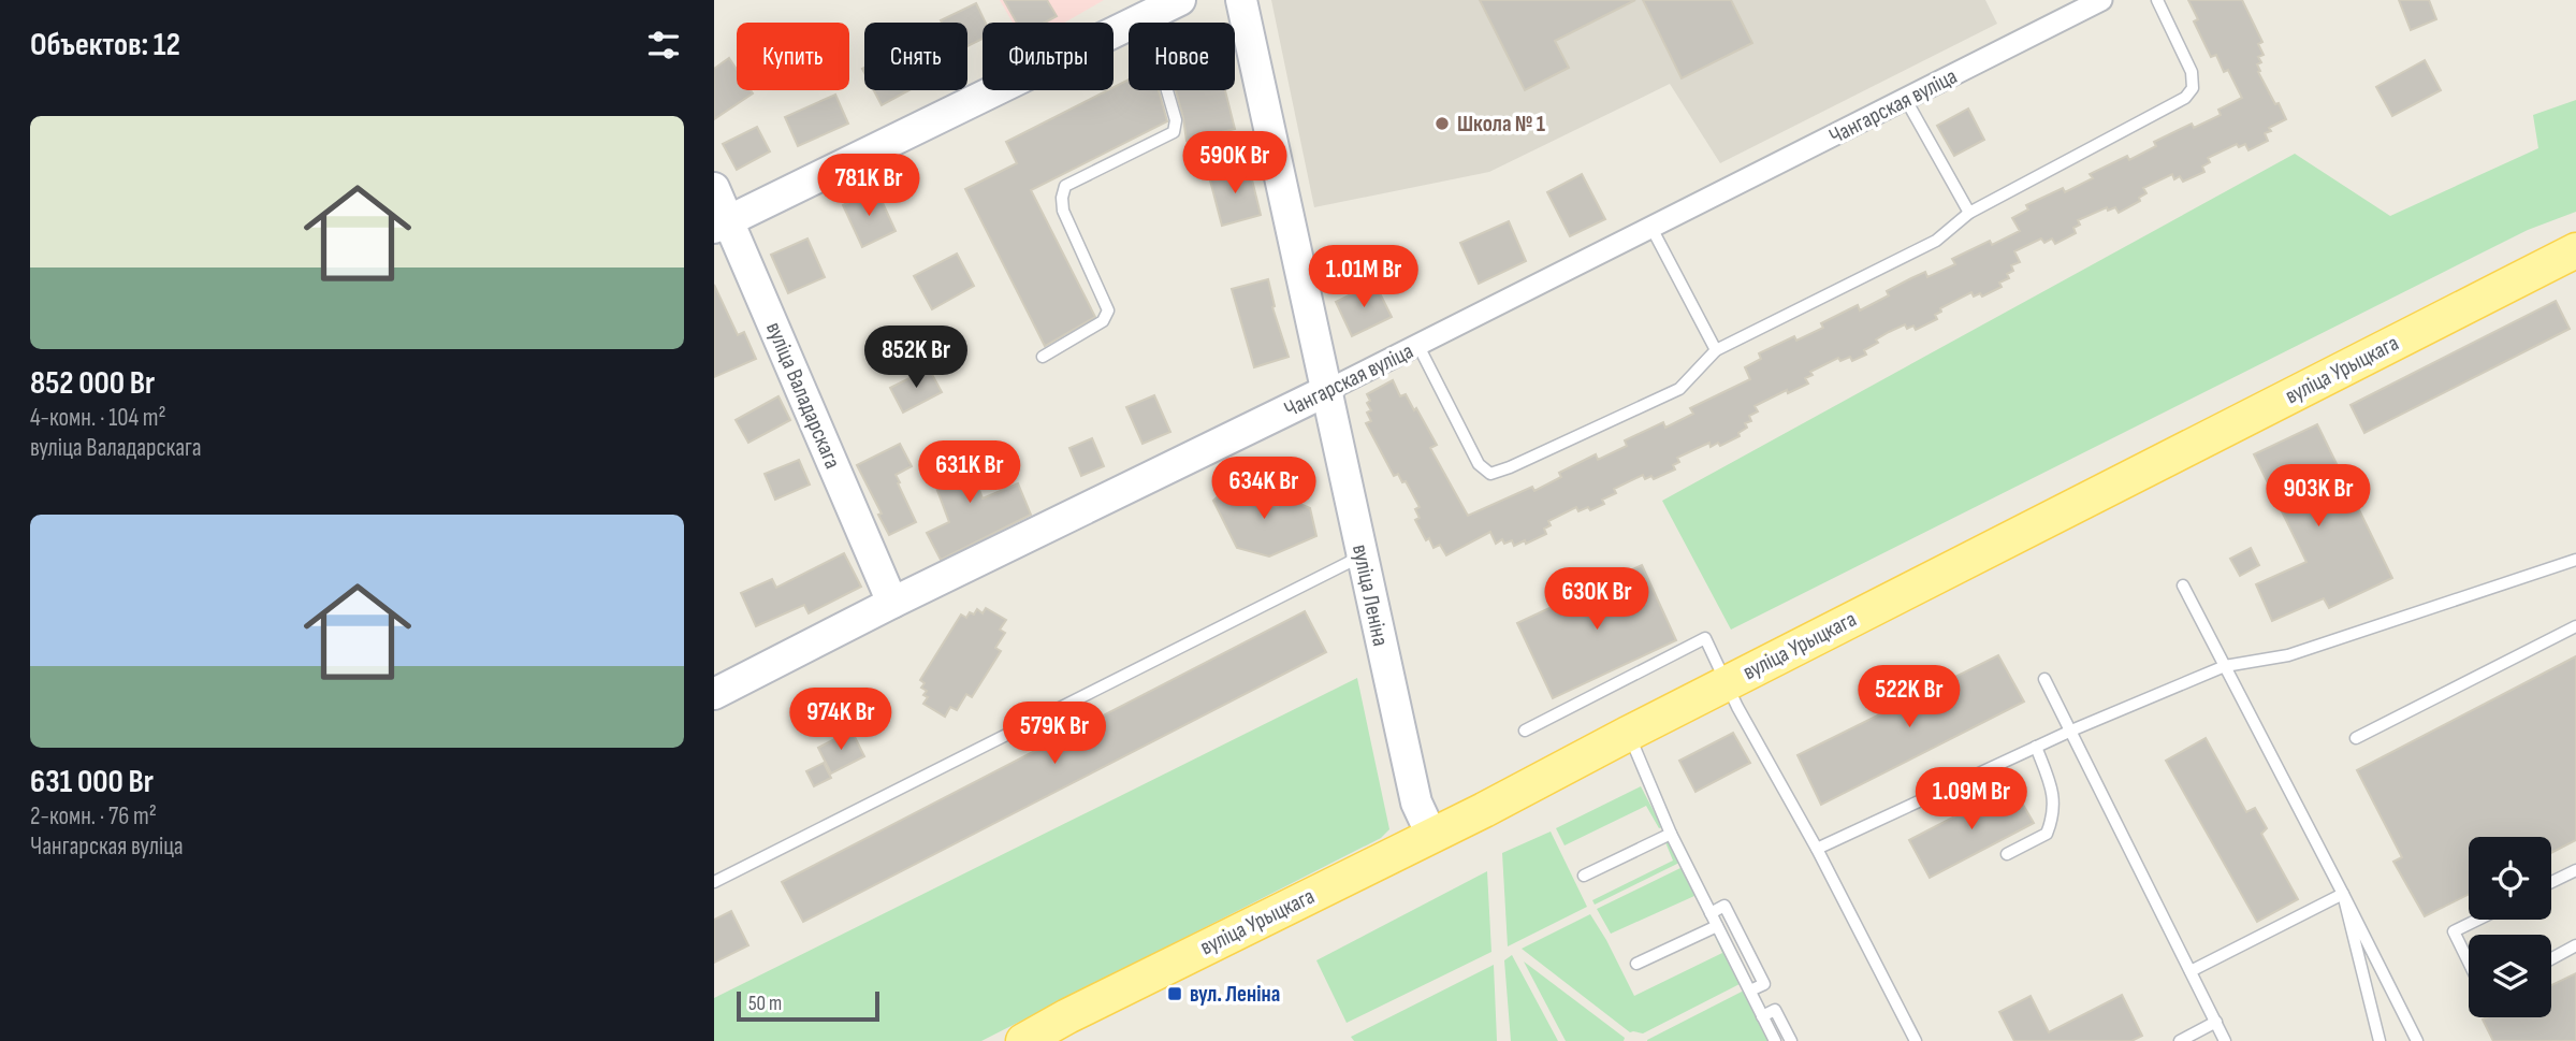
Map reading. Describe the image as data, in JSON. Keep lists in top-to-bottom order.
{
  "streets": {
    "main road": [
      "Чангарская вуліца",
      "вуліца Урыцкага",
      "вуліца Валадарскага",
      "вуліца Леніна"
    ]
  },
  "crossings": [
    ["Чангарская вуліца", "вуліца Валадарскага"],
    ["Чангарская вуліца", "вуліца Леніна"],
    ["вуліца Урыцкага", "вуліца Леніна"]
  ],
  "places": {
    "other": ["Школа № 1"],
    "transit": ["вул. Леніна"]
  },
  "scale_bar": "50 m",
  "page": {
    "heading": "Объектов: 12",
    "chip": [
      "Купить",
      "Снять",
      "Фильтры",
      "Новое"
    ],
    "list": [
      {
        "name": "852 000 Br",
        "note": "4-комн. · 104 m² · вуліца Валадарскага"
      },
      {
        "name": "631 000 Br",
        "note": "2-комн. · 76 m² · Чангарская вуліца"
      }
    ],
    "price": [
      "590K Br",
      "781K Br",
      "1.01M Br",
      "852K Br",
      "631K Br",
      "634K Br",
      "903K Br",
      "630K Br",
      "522K Br",
      "974K Br",
      "579K Br",
      "1.09M Br"
    ],
    "scale": "50 m"
  }
}
